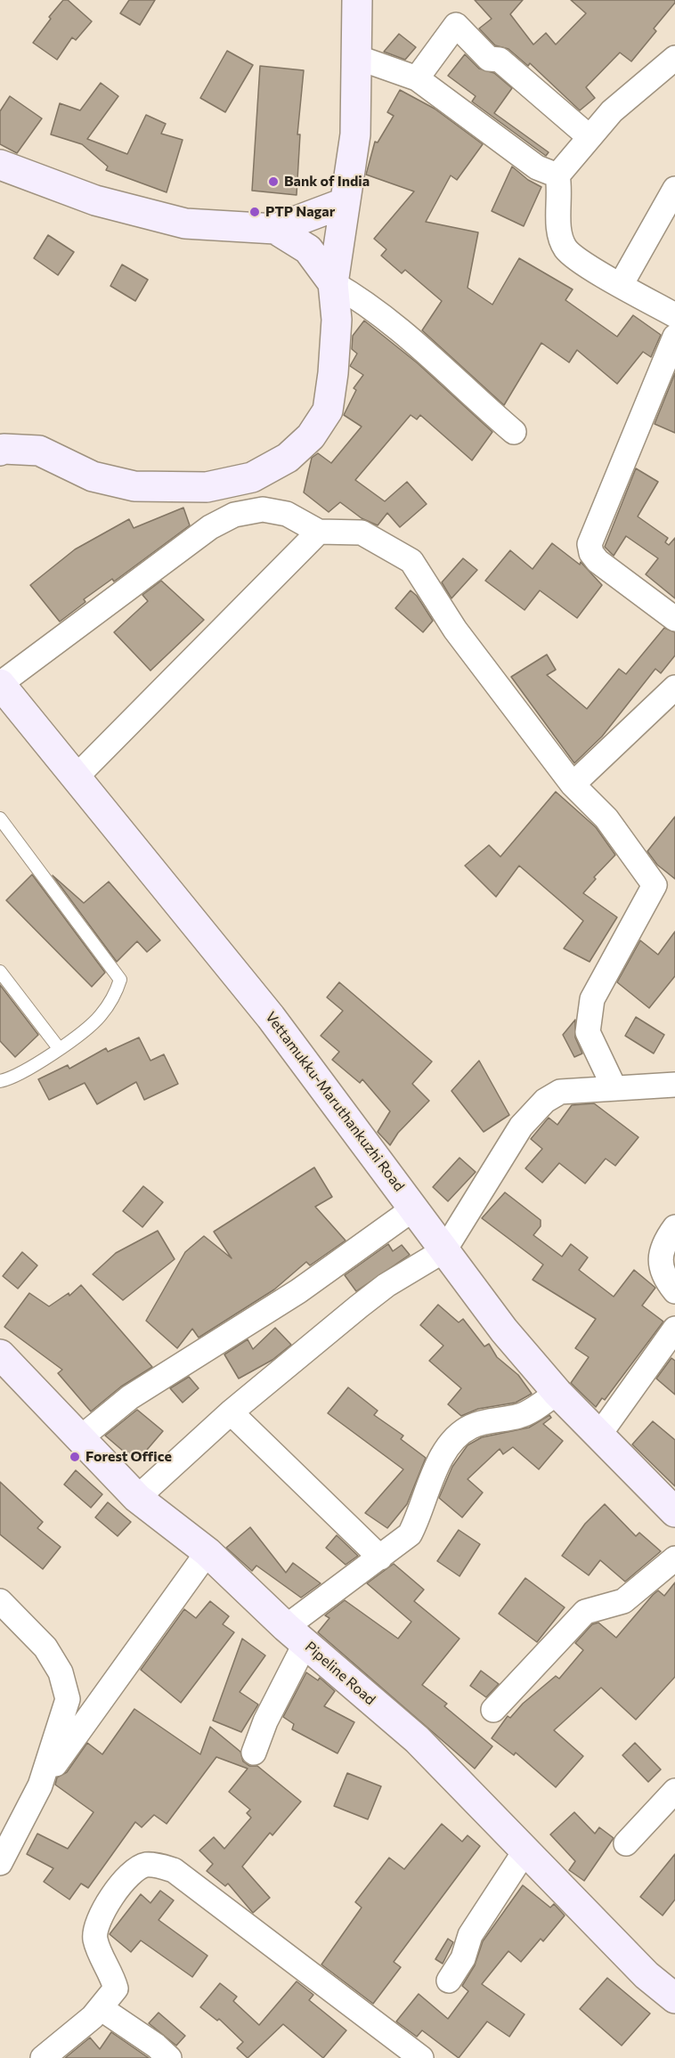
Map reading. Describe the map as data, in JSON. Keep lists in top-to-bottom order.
{
  "streets": {
    "main road": ["Vettamukku-Maruthankuzhi Road", "Pipeline Road"]
  },
  "places": ["Bank of India", "PTP Nagar", "Forest Office"]
}
